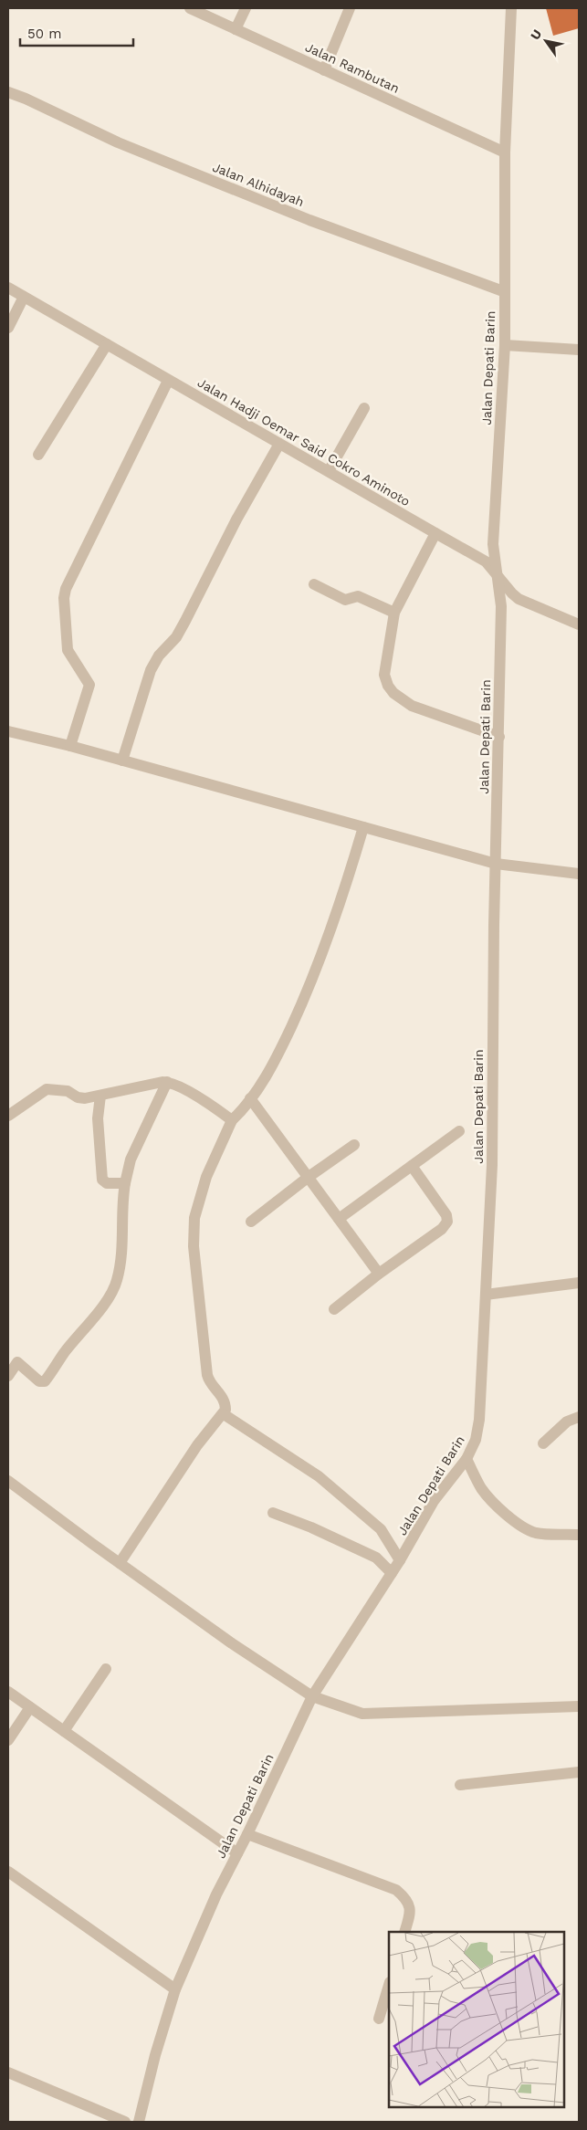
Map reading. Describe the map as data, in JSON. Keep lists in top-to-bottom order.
{
  "streets": {
    "street": [
      "Jalan Rambutan",
      "Jalan Alhidayah",
      "Jalan Depati Barin",
      "Jalan Hadji Oemar Said Cokro Aminoto"
    ]
  },
  "crossings": [
    ["Jalan Rambutan", "Jalan Depati Barin"],
    ["Jalan Alhidayah", "Jalan Depati Barin"],
    ["Jalan Depati Barin", "Jalan Hadji Oemar Said Cokro Aminoto"]
  ],
  "scale_bar": "50 m",
  "north": "top left"
}
